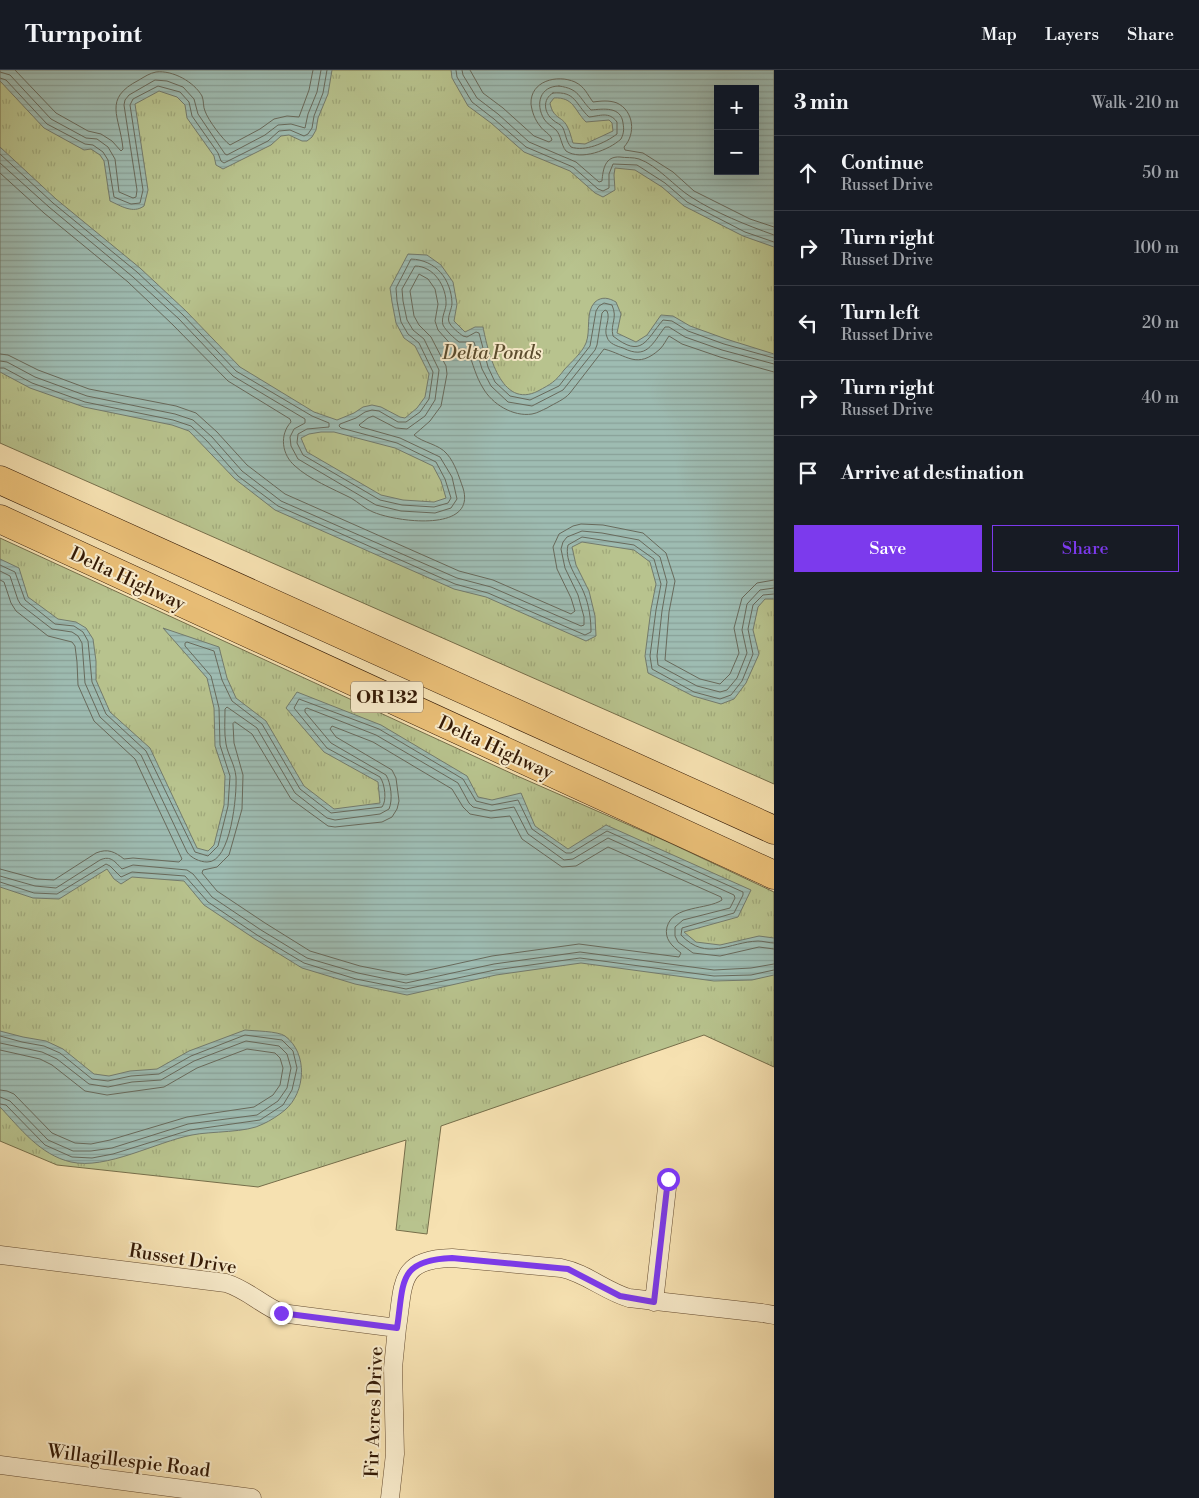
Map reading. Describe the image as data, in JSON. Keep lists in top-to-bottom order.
{
  "streets": {
    "highway": ["Delta Highway", "OR 132"],
    "street": ["Russet Drive", "Fir Acres Drive", "Willagillespie Road"]
  },
  "crossings": [
    ["Russet Drive", "Fir Acres Drive"]
  ],
  "parks": ["Delta Ponds"],
  "page": {
    "header": "Turnpoint",
    "nav": ["Map", "Layers", "Share"],
    "heading": ["3 min", "Walk · 210 m"],
    "map_buttons": ["+", "−"],
    "list": [
      ["Continue", "Russet Drive", "50 m"],
      ["Turn right", "Russet Drive", "100 m"],
      ["Turn left", "Russet Drive", "20 m"],
      ["Turn right", "Russet Drive", "40 m"],
      "Arrive at destination"
    ],
    "buttons": ["Save", "Share"]
  }
}
